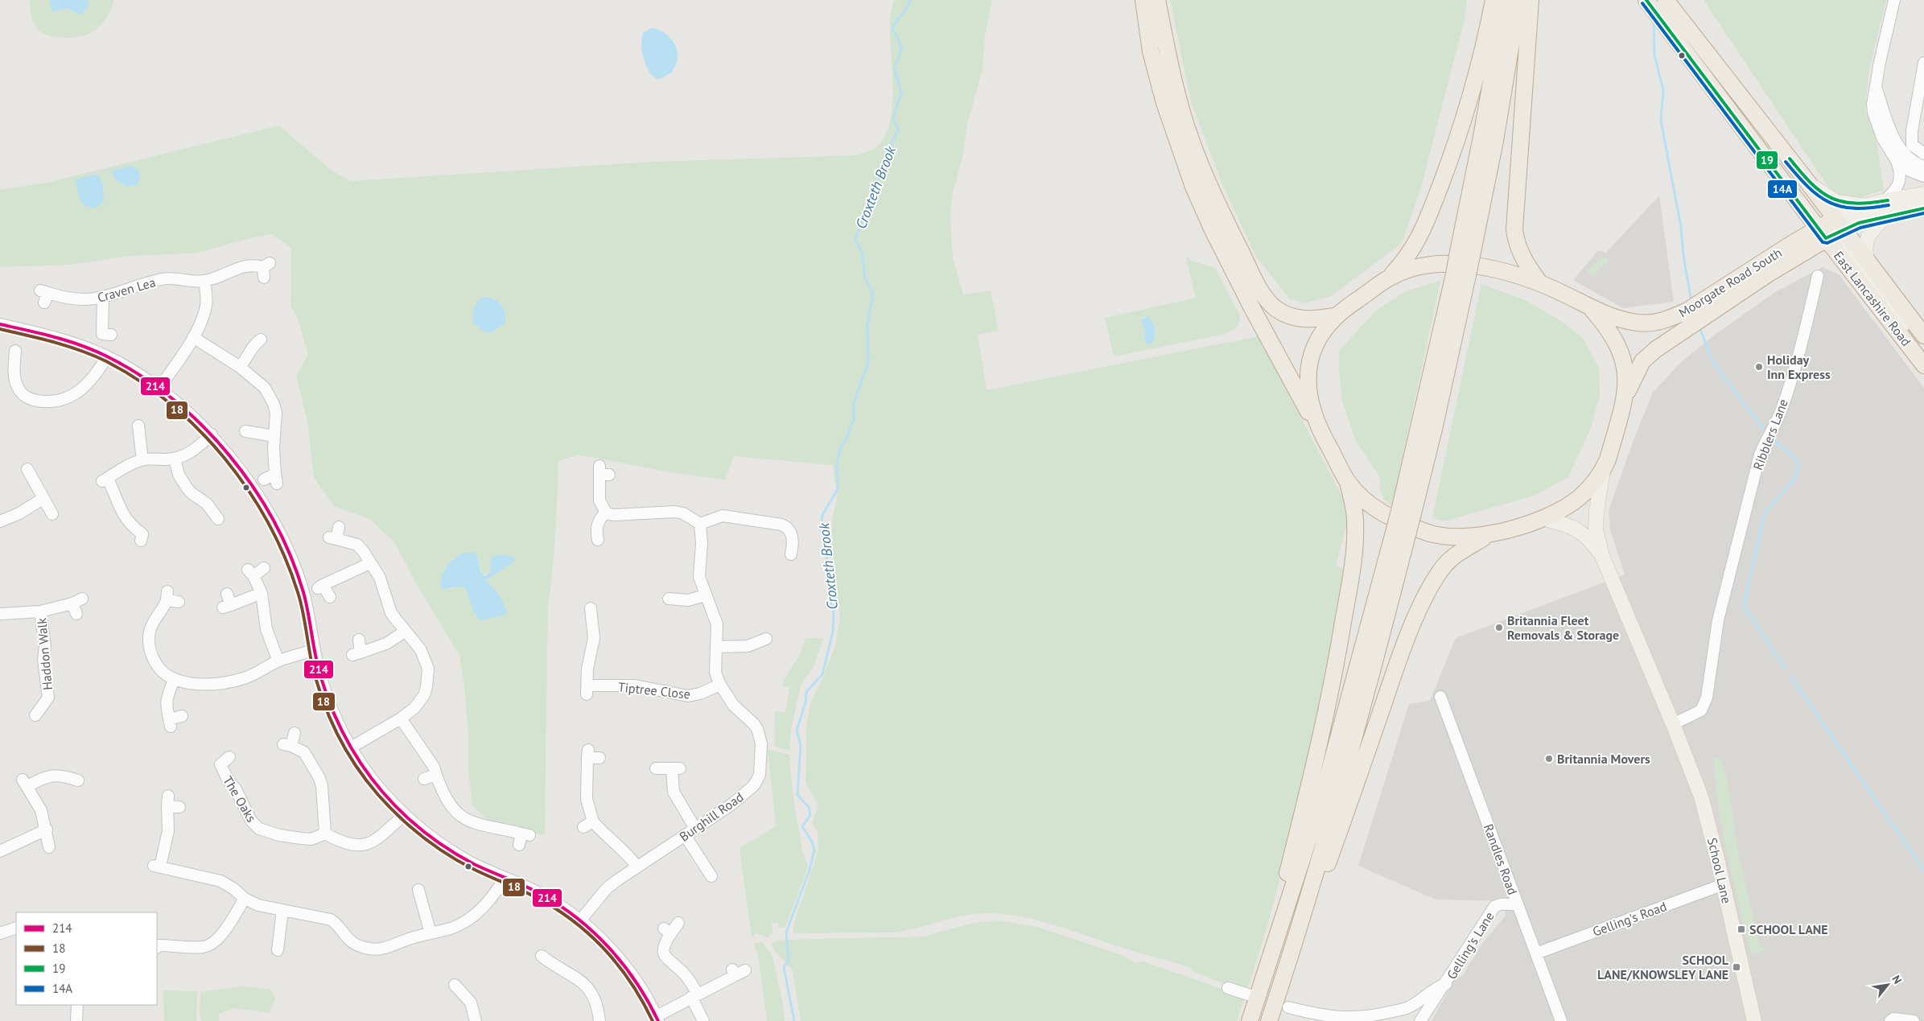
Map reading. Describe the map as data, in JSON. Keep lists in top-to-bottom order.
{
  "streets": {
    "highway": ["Moorgate Road South", "East Lancashire Road"],
    "main road": ["School Lane"],
    "street": [
      "Craven Lea",
      "Ribblers Lane",
      "Haddon Walk",
      "Tiptree Close",
      "The Oaks",
      "Burghill Road",
      "Randles Road",
      "Gelling's Road",
      "Gelling's Lane"
    ]
  },
  "crossings": [
    ["Moorgate Road South", "East Lancashire Road"],
    ["Ribblers Lane", "School Lane"],
    ["Tiptree Close", "Burghill Road"],
    ["Randles Road", "Gelling's Road"],
    ["Randles Road", "Gelling's Lane"],
    ["School Lane", "Gelling's Road"]
  ],
  "water": ["Croxteth Brook"],
  "places": {
    "other": ["Holiday Inn Express", "Britannia Fleet Removals & Storage", "Britannia Movers"],
    "transit": ["SCHOOL LANE", "SCHOOL LANE/KNOWSLEY LANE"]
  },
  "lines": [
    "transit line 19",
    "transit line 14A",
    "transit line 214",
    "transit line 18"
  ],
  "legend": [
    "214",
    "18",
    "19",
    "14A"
  ],
  "north": "top right"
}
